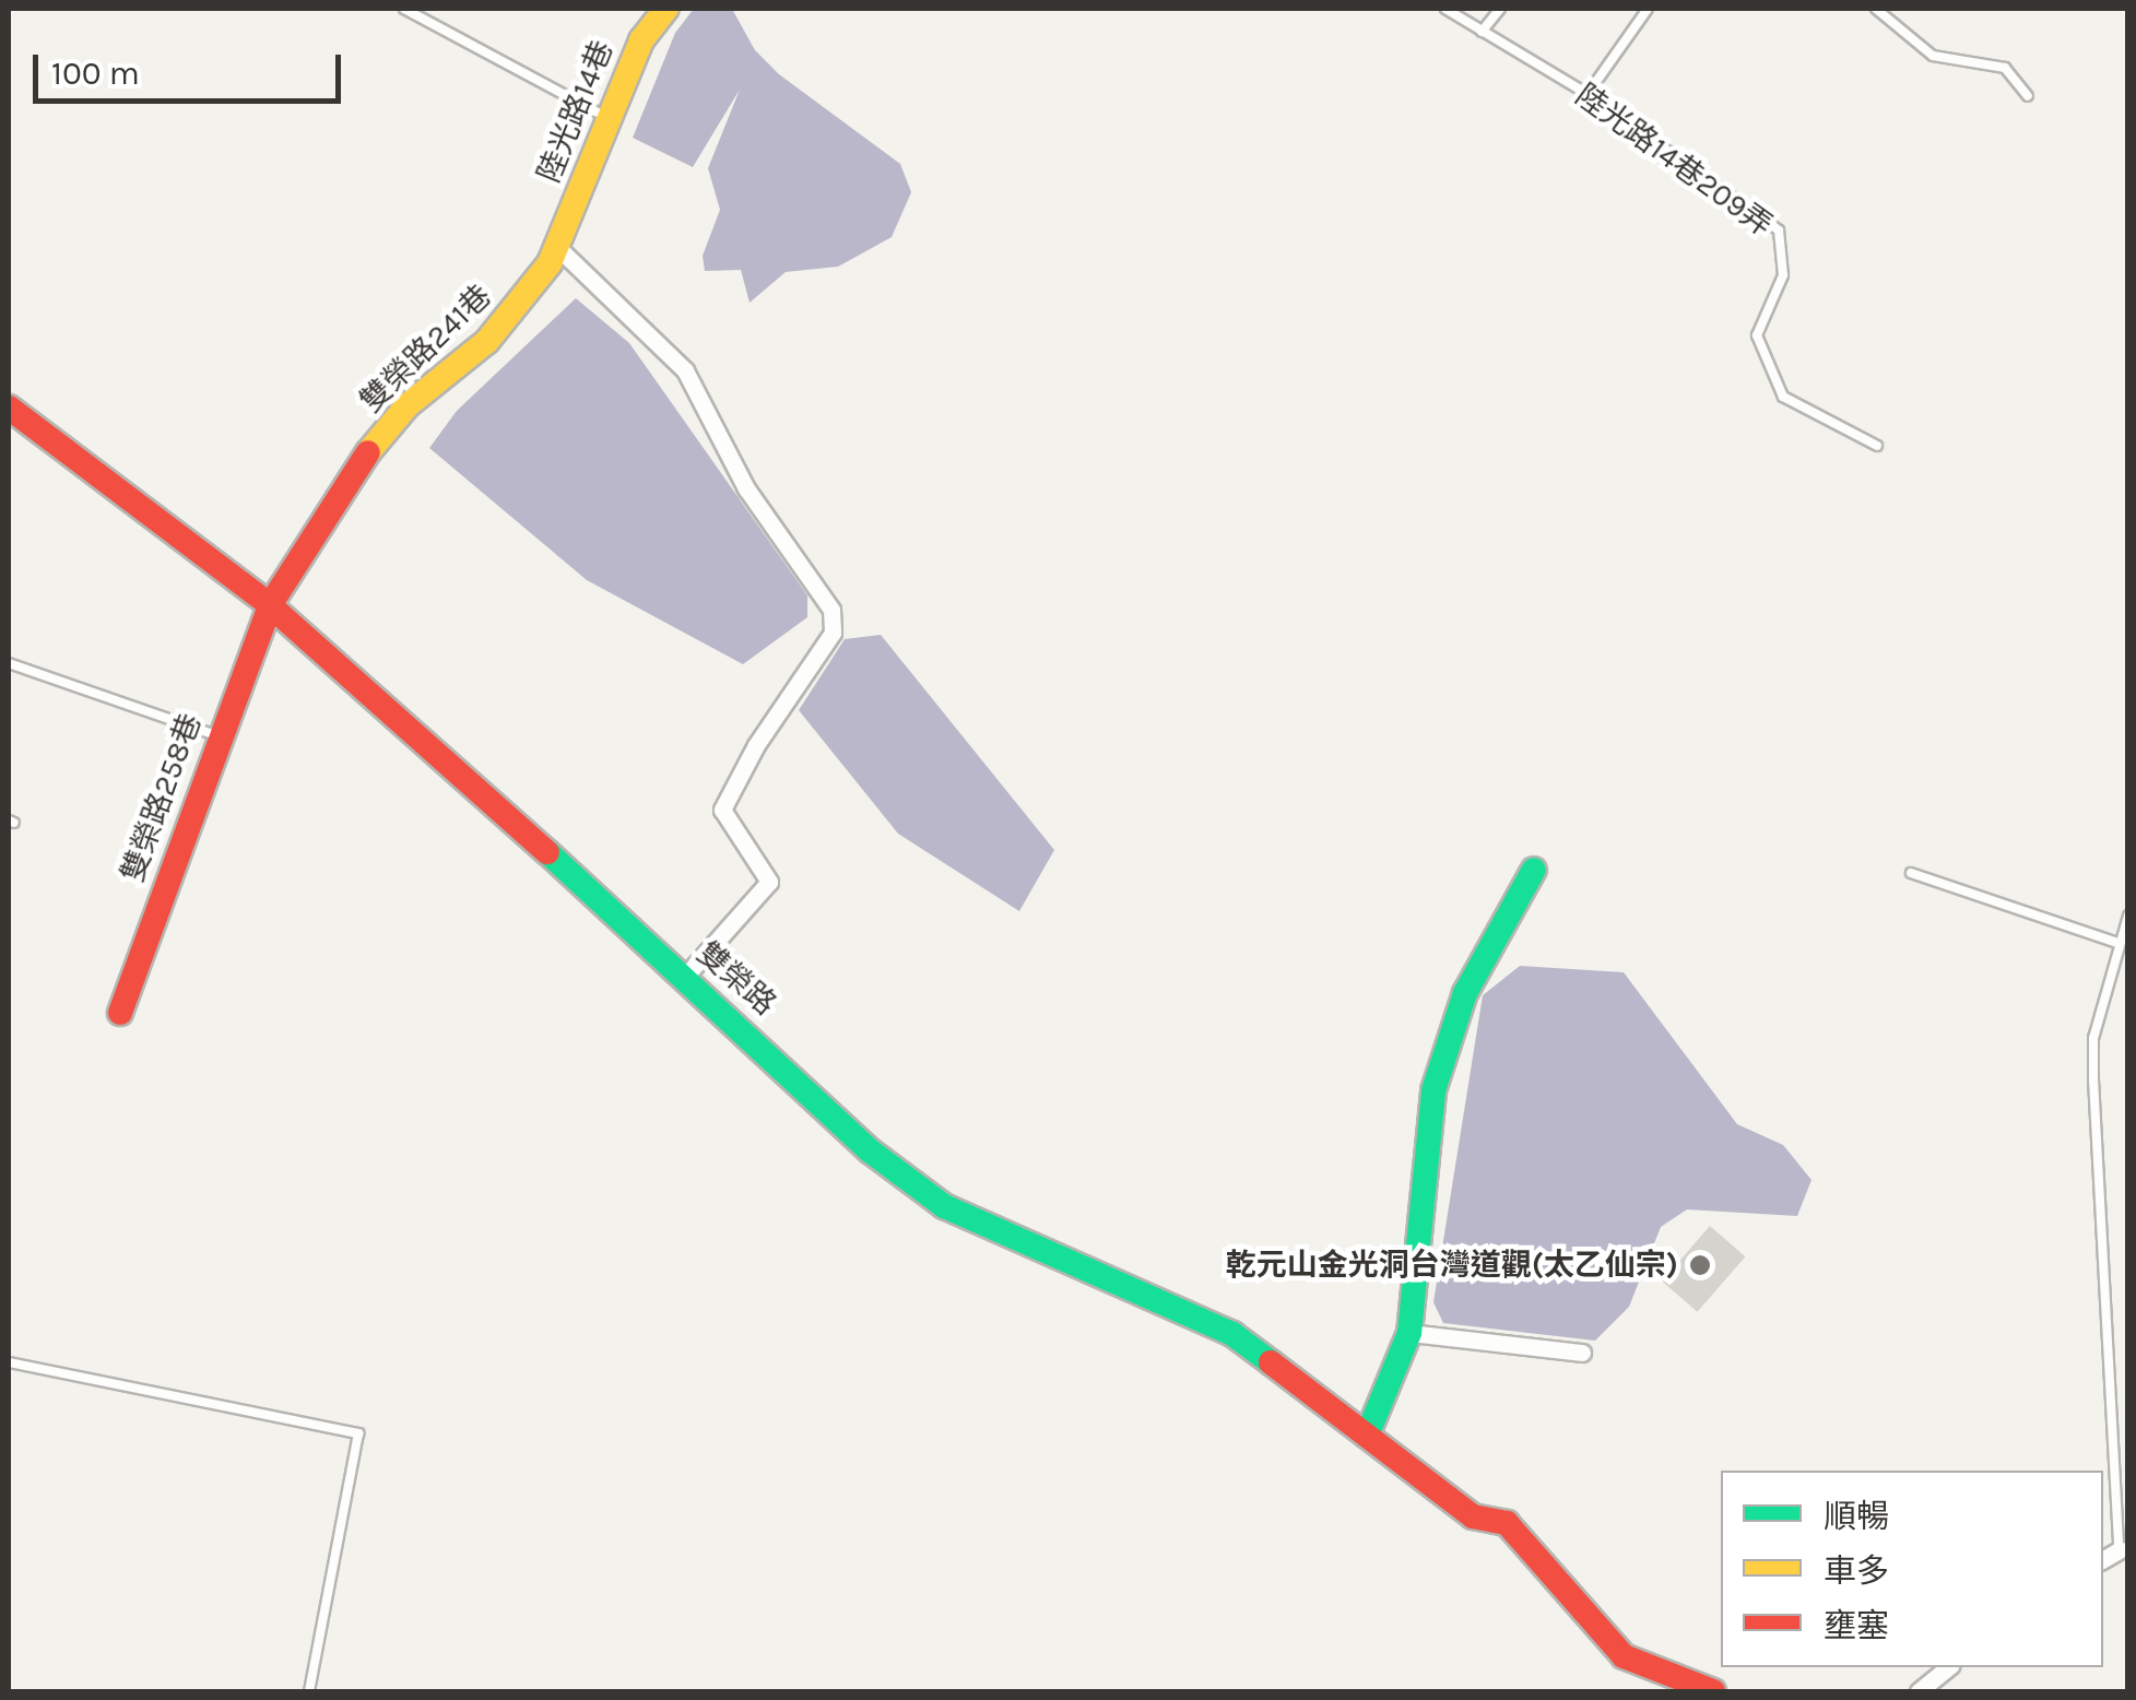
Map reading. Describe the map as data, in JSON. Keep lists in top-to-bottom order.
{
  "streets": {
    "street": [
      "陸光路14巷",
      "雙榮路241巷",
      "雙榮路258巷",
      "雙榮路"
    ],
    "lane": ["陸光路14巷209弄"]
  },
  "crossings": [
    ["陸光路14巷", "雙榮路241巷"],
    ["雙榮路241巷", "雙榮路258巷"],
    ["雙榮路241巷", "雙榮路"],
    ["雙榮路258巷", "雙榮路"]
  ],
  "places": ["乾元山金光洞台灣道觀(太乙仙宗)"],
  "legend": ["順暢", "車多", "壅塞"],
  "scale_bar": "100 m"
}
